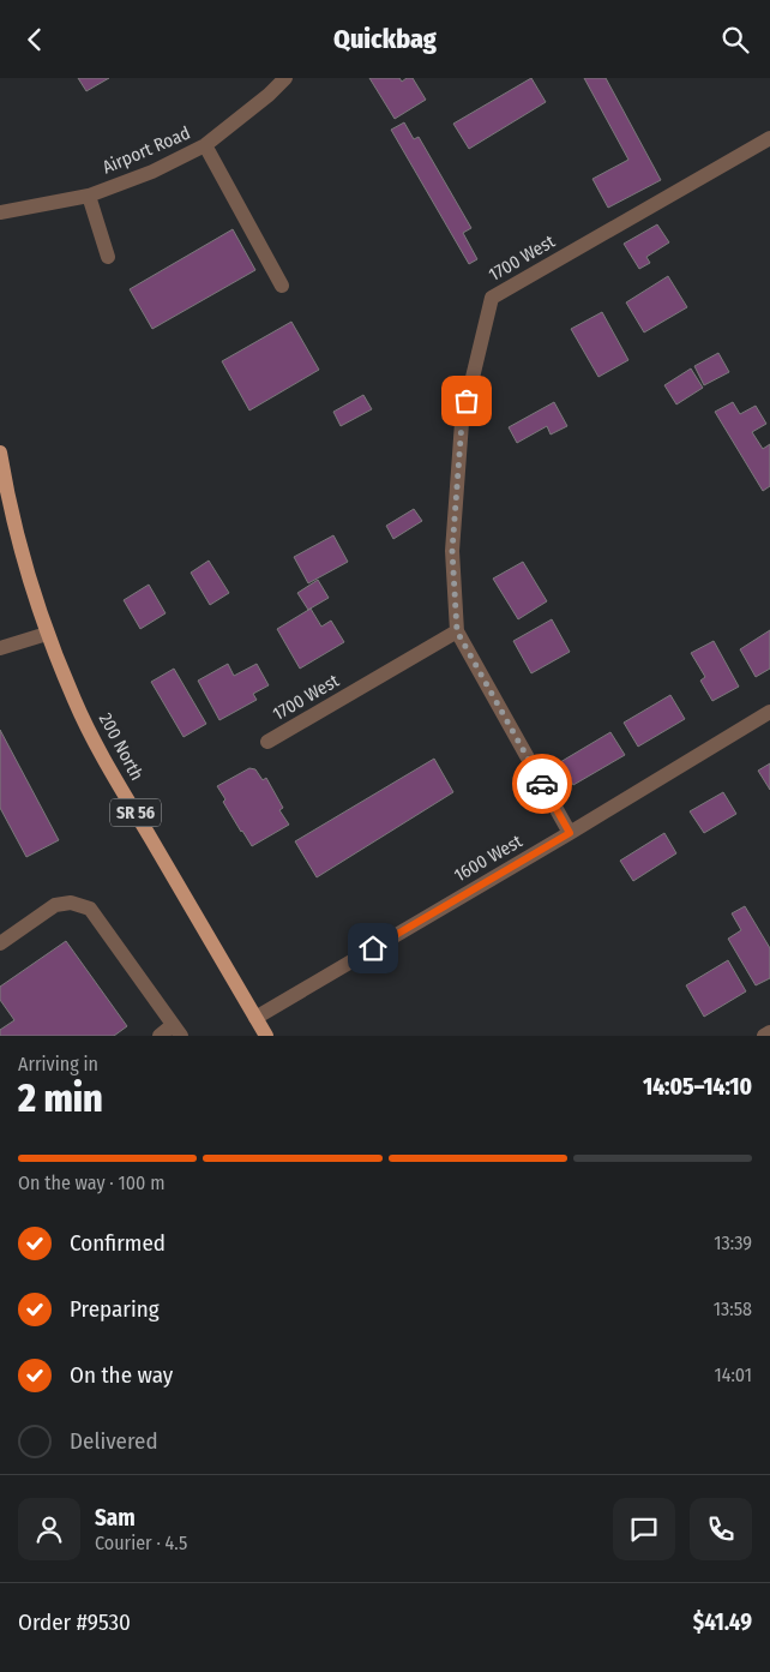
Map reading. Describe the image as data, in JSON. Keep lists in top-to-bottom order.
{
  "streets": {
    "main road": ["200 North", "SR 56"],
    "street": ["Airport Road", "1700 West", "1600 West"]
  },
  "crossings": [
    ["1700 West", "1600 West"],
    ["200 North", "1600 West"]
  ],
  "page": {
    "header": "Quickbag",
    "heading": ["2 min", "Arriving in", "14:05–14:10"],
    "panel": [
      "Sam",
      "Courier · 4.5",
      "Order #9530",
      "$41.49"
    ],
    "bar": "On the way · 100 m",
    "list": [
      ["Confirmed", "13:39"],
      ["Preparing", "13:58"],
      ["On the way", "14:01"],
      "Delivered"
    ]
  }
}
